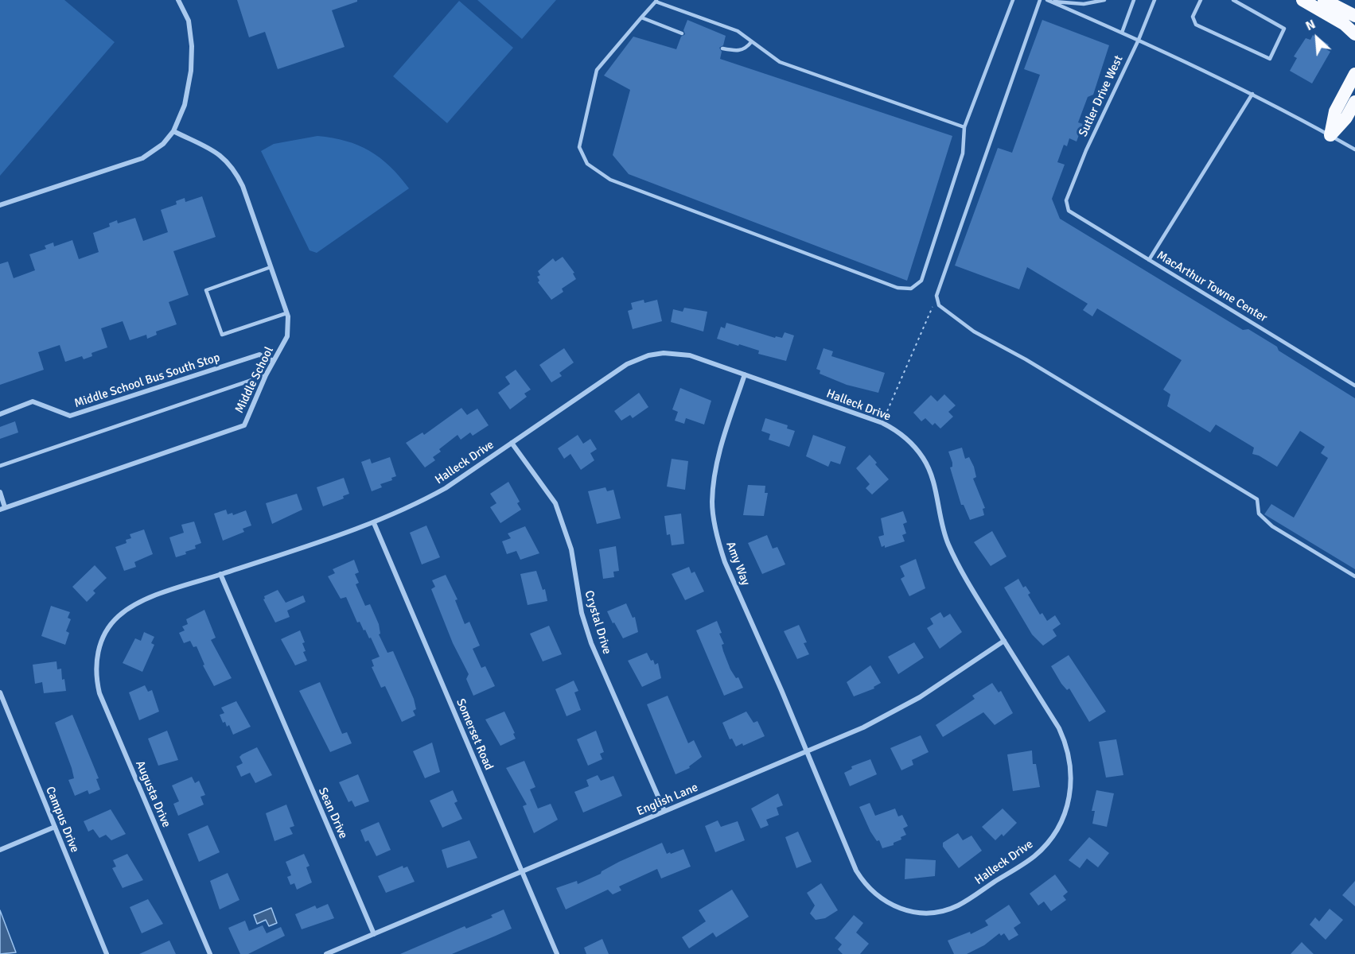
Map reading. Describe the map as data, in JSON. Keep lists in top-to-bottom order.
{
  "streets": {
    "street": [
      "Middle School",
      "Middle School Bus South Stop",
      "Halleck Drive",
      "Amy Way",
      "Crystal Drive",
      "Somerset Road",
      "Augusta Drive",
      "English Lane",
      "Sean Drive",
      "Campus Drive"
    ],
    "lane": ["Sutler Drive West", "MacArthur Towne Center"]
  },
  "crossings": [
    ["Sutler Drive West", "MacArthur Towne Center"],
    ["Middle School", "Middle School Bus South Stop"],
    ["Halleck Drive", "Amy Way"],
    ["Halleck Drive", "Crystal Drive"],
    ["Halleck Drive", "Somerset Road"],
    ["Halleck Drive", "Augusta Drive"],
    ["Halleck Drive", "English Lane"],
    ["Halleck Drive", "Sean Drive"],
    ["Amy Way", "English Lane"],
    ["Crystal Drive", "English Lane"],
    ["Somerset Road", "English Lane"],
    ["English Lane", "Sean Drive"]
  ],
  "north": "top left"
}
